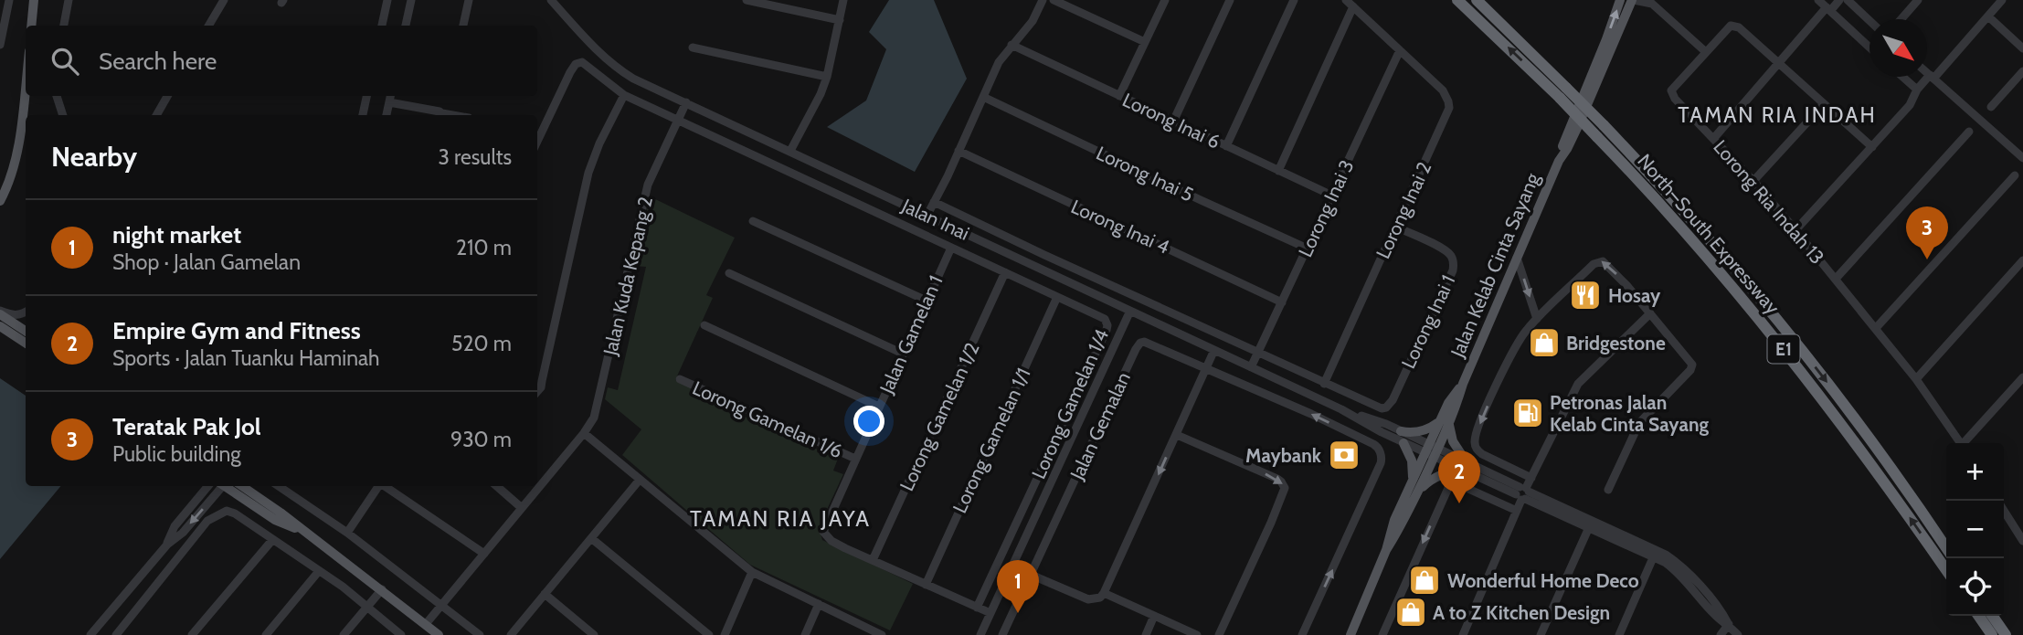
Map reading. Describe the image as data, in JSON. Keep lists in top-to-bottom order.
{
  "streets": {
    "highway": ["North–South Expressway", "E1"],
    "main road": ["Jalan Kelab Cinta Sayang"],
    "street": [
      "Lorong Inai 6",
      "Lorong Inai 5",
      "Lorong Ria Indah 13",
      "Lorong Inai 3",
      "Lorong Inai 2",
      "Jalan Inai",
      "Lorong Inai 4",
      "Jalan Kuda Kepang 2",
      "Lorong Inai 1",
      "Jalan Gamelan 1",
      "Lorong Gamelan 1/4",
      "Lorong Gamelan 1/2",
      "Lorong Gamelan 1/6",
      "Jalan Gemalan",
      "Lorong Gamelan 1/1"
    ]
  },
  "crossings": [
    ["Lorong Inai 6", "Lorong Inai 3"],
    ["Lorong Inai 5", "Lorong Inai 3"],
    ["Lorong Inai 3", "Lorong Inai 2"],
    ["Lorong Inai 3", "Jalan Inai"],
    ["Lorong Inai 3", "Lorong Inai 4"],
    ["Lorong Inai 2", "Lorong Inai 1"],
    ["Jalan Inai", "Jalan Kelab Cinta Sayang"],
    ["Jalan Inai", "Jalan Kuda Kepang 2"],
    ["Jalan Kuda Kepang 2", "Lorong Gamelan 1/4"],
    ["Jalan Gamelan 1", "Lorong Gamelan 1/4"],
    ["Jalan Gamelan 1", "Lorong Gamelan 1/2"],
    ["Jalan Gamelan 1", "Lorong Gamelan 1/6"],
    ["Jalan Gamelan 1", "Lorong Gamelan 1/1"],
    ["Lorong Gamelan 1/4", "Lorong Gamelan 1/2"],
    ["Lorong Gamelan 1/4", "Lorong Gamelan 1/1"]
  ],
  "districts": ["TAMAN RIA INDAH", "TAMAN RIA JAYA"],
  "places": {
    "restaurant": ["Hosay"],
    "shop": ["Bridgestone", "Wonderful Home Deco", "A to Z Kitchen Design"],
    "fuel station": ["Petronas Jalan Kelab Cinta Sayang"],
    "bank": ["Maybank"]
  },
  "north": "bottom right",
  "page": {
    "search": "Search here",
    "heading": ["Nearby", "3 results"],
    "list": [
      {
        "mark": "1",
        "name": "night market",
        "note": "Shop · Jalan Gamelan",
        "value": "210 m"
      },
      {
        "mark": "2",
        "name": "Empire Gym and Fitness",
        "note": "Sports · Jalan Tuanku Haminah",
        "value": "520 m"
      },
      {
        "mark": "3",
        "name": "Teratak Pak Jol",
        "note": "Public building",
        "value": "930 m"
      }
    ],
    "pins": ["3", "2", "1"],
    "map_buttons": ["+", "−"]
  }
}
